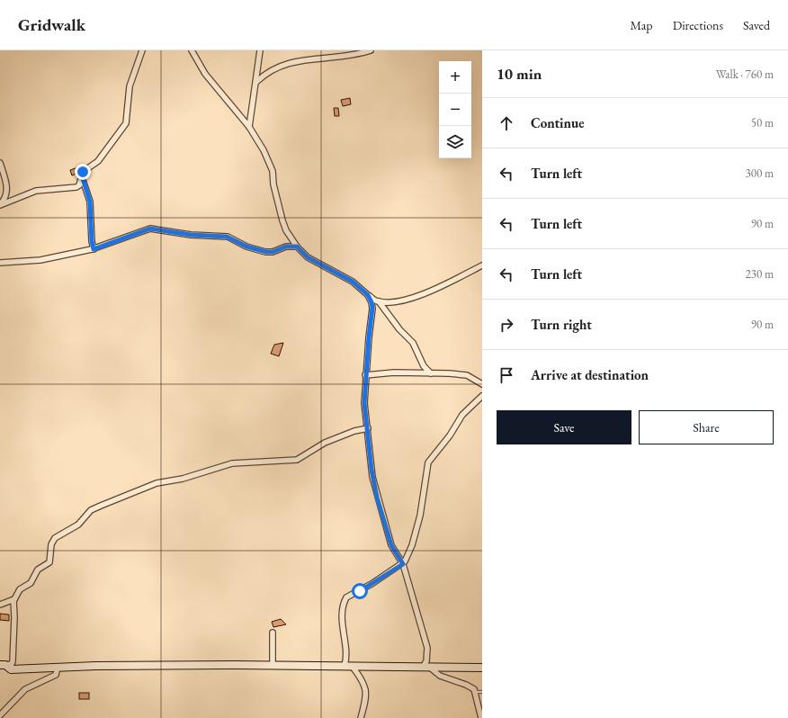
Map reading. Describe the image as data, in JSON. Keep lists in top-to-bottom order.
{
  "page": {
    "header": "Gridwalk",
    "nav": ["Map", "Directions", "Saved"],
    "heading": ["10 min", "Walk · 760 m"],
    "map_buttons": ["+", "−"],
    "list": [
      ["Continue", "50 m"],
      ["Turn left", "300 m"],
      ["Turn left", "90 m"],
      ["Turn left", "230 m"],
      ["Turn right", "90 m"],
      "Arrive at destination"
    ],
    "buttons": ["Save", "Share"]
  }
}
